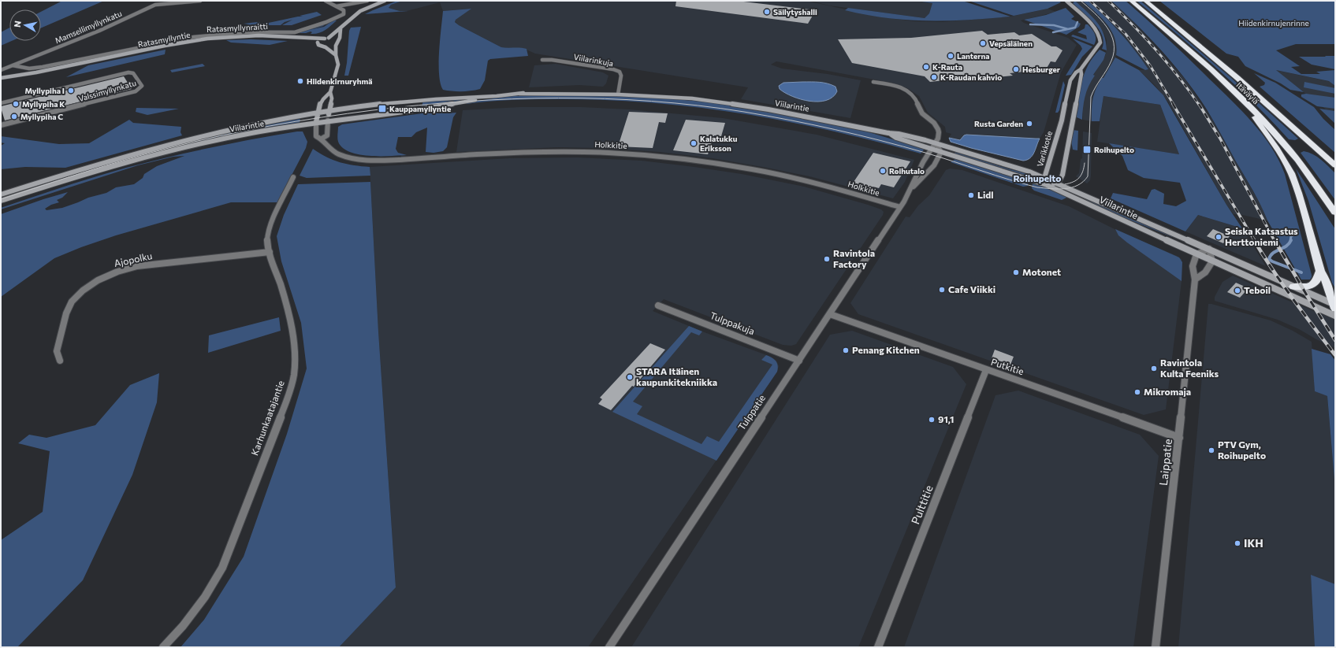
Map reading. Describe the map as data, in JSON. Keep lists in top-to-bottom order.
{
  "streets": {
    "highway": ["Itäväylä"],
    "main road": ["Ratasmyllyntie", "Viilarintie", "Varikkotie"],
    "street": [
      "Mamsellimyllynkatu",
      "Ratasmyllynraitti",
      "Viilarinkuja",
      "Valssimyllynkatu",
      "Holkkitie",
      "Ajopolku",
      "Tulppakuja",
      "Putkitie",
      "Tulppatie",
      "Karhunkaatajantie",
      "Laippatie",
      "Pulttitie"
    ]
  },
  "crossings": [
    ["Mamsellimyllynkatu", "Ratasmyllynraitti"],
    ["Viilarinkuja", "Viilarintie"],
    ["Viilarintie", "Holkkitie"],
    ["Viilarintie", "Varikkotie"],
    ["Viilarintie", "Tulppatie"],
    ["Viilarintie", "Laippatie"],
    ["Holkkitie", "Tulppatie"],
    ["Ajopolku", "Karhunkaatajantie"],
    ["Tulppakuja", "Tulppatie"],
    ["Putkitie", "Tulppatie"],
    ["Putkitie", "Laippatie"],
    ["Putkitie", "Pulttitie"]
  ],
  "districts": ["Roihupelto"],
  "parks": ["Hiidenkirnujenrinne"],
  "places": {
    "other": [
      "Säilytyshalli",
      "Vepsäläinen",
      "Lanterna",
      "K-Rauta",
      "Hesburger",
      "K-Raudan kahvio",
      "Hiidenkirnuryhmä",
      "Myllypiha I",
      "Myllypiha K",
      "Myllypiha C",
      "Rusta Garden",
      "Kalatukku Eriksson",
      "Roihutalo",
      "Lidl",
      "Seiska Katsastus Herttoniemi",
      "Ravintola Factory",
      "Motonet",
      "Cafe Viikki",
      "Teboil",
      "Penang Kitchen",
      "Ravintola Kulta Feeniks",
      "STARA Itäinen kaupunkitekniikka",
      "Mikromaja",
      "91,1",
      "PTV Gym, Roihupelto",
      "IKH"
    ],
    "transit": ["Kauppamyllyntie", "Roihupelto"]
  },
  "north": "left"
}
